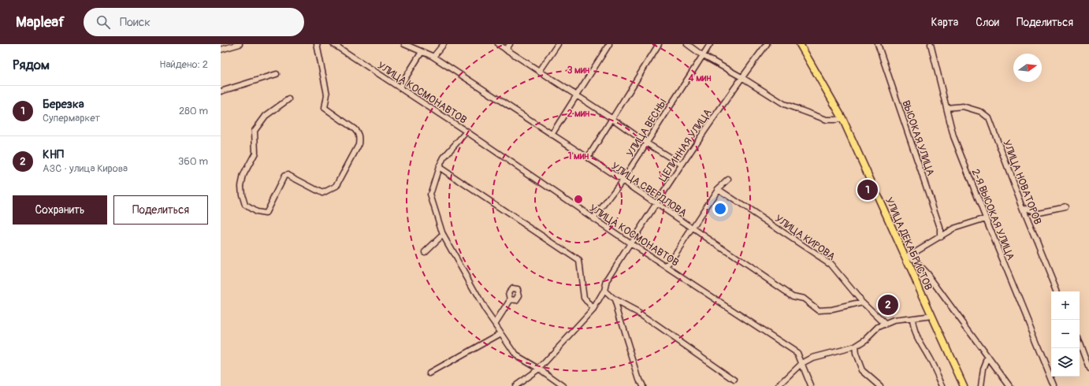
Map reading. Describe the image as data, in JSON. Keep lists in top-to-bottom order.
{
  "streets": {
    "main road": ["УЛИЦА ДЕКАБРИСТОВ"],
    "street": [
      "УЛИЦА КОСМОНАВТОВ",
      "УЛИЦА ВЕСНЫ",
      "ВЫСОКАЯ УЛИЦА",
      "ЦЕЛИННАЯ УЛИЦА",
      "УЛИЦА НОВАТОРОВ",
      "УЛИЦА СВЕРДЛОВА",
      "2-Я ВЫСОКАЯ УЛИЦА",
      "УЛИЦА КИРОВА"
    ]
  },
  "crossings": [
    ["УЛИЦА КОСМОНАВТОВ", "УЛИЦА ВЕСНЫ"],
    ["УЛИЦА КОСМОНАВТОВ", "ЦЕЛИННАЯ УЛИЦА"],
    ["УЛИЦА ВЕСНЫ", "УЛИЦА СВЕРДЛОВА"],
    ["ЦЕЛИННАЯ УЛИЦА", "УЛИЦА СВЕРДЛОВА"],
    ["УЛИЦА НОВАТОРОВ", "2-Я ВЫСОКАЯ УЛИЦА"],
    ["УЛИЦА СВЕРДЛОВА", "УЛИЦА КИРОВА"]
  ],
  "north": "right",
  "page": {
    "header": "Mapleaf",
    "search": "Поиск",
    "nav": ["Карта", "Слои", "Поделиться"],
    "heading": ["Рядом", "Найдено: 2"],
    "list": [
      {
        "mark": "1",
        "name": "Березка",
        "note": "Супермаркет",
        "value": "280 m"
      },
      {
        "mark": "2",
        "name": "КНП",
        "note": "АЗС · улица Кирова",
        "value": "360 m"
      }
    ],
    "pins": ["1", "2"],
    "buttons": ["Сохранить", "Поделиться"],
    "map_buttons": ["+", "−"]
  },
  "rings": [
    "3 мин",
    "4 мин",
    "2 мин",
    "1 мин"
  ]
}
